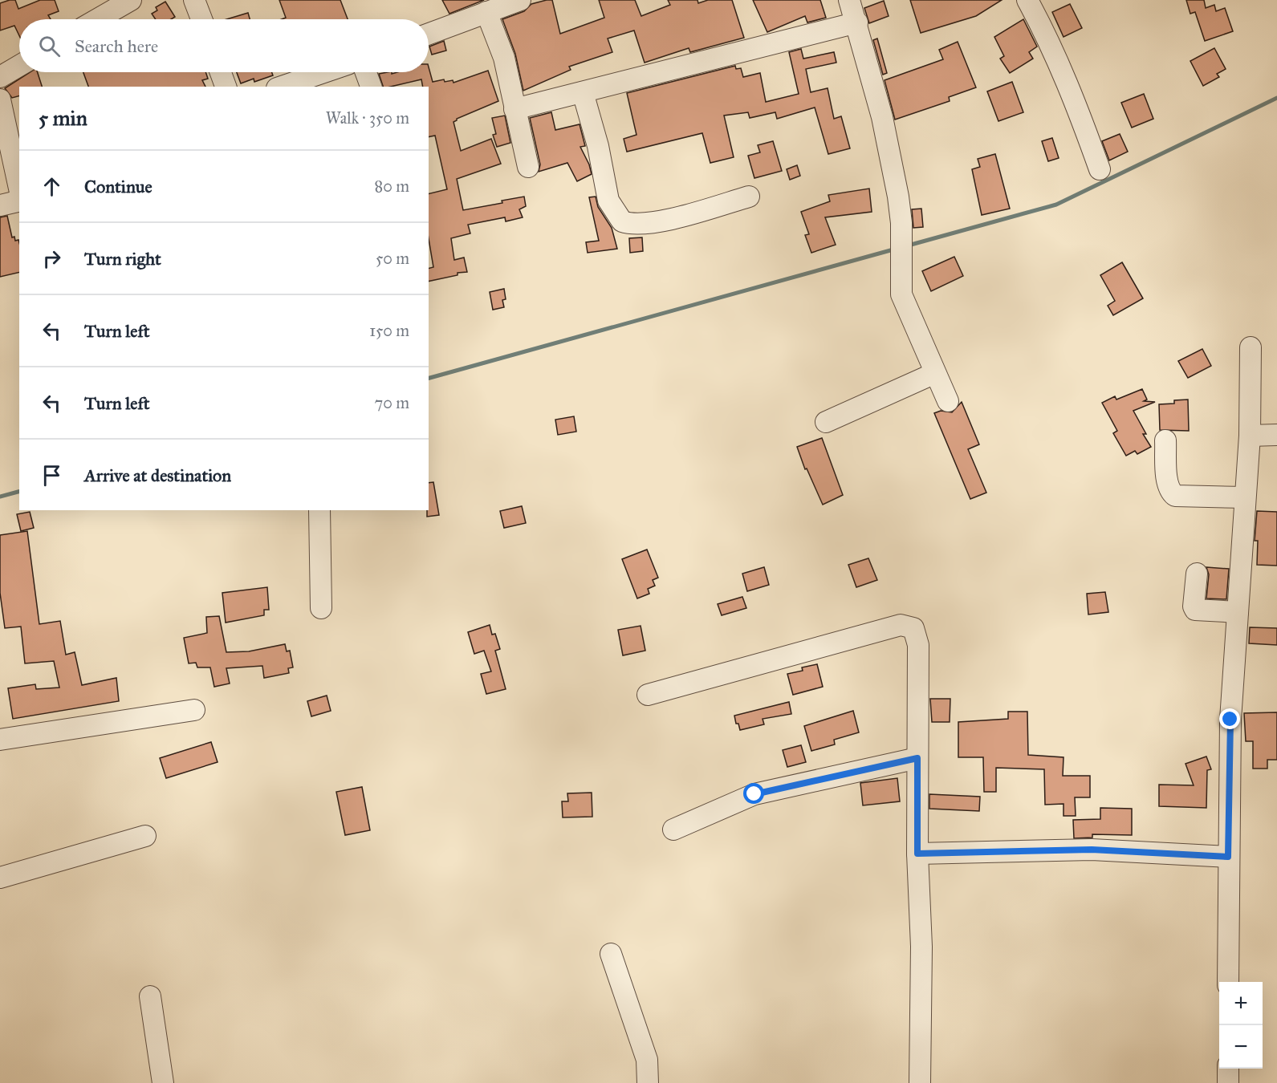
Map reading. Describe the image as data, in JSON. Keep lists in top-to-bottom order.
{
  "page": {
    "search": "Search here",
    "heading": ["5 min", "Walk · 350 m"],
    "list": [
      ["Continue", "80 m"],
      ["Turn right", "50 m"],
      ["Turn left", "150 m"],
      ["Turn left", "70 m"],
      "Arrive at destination"
    ],
    "map_buttons": ["+", "−"]
  }
}
